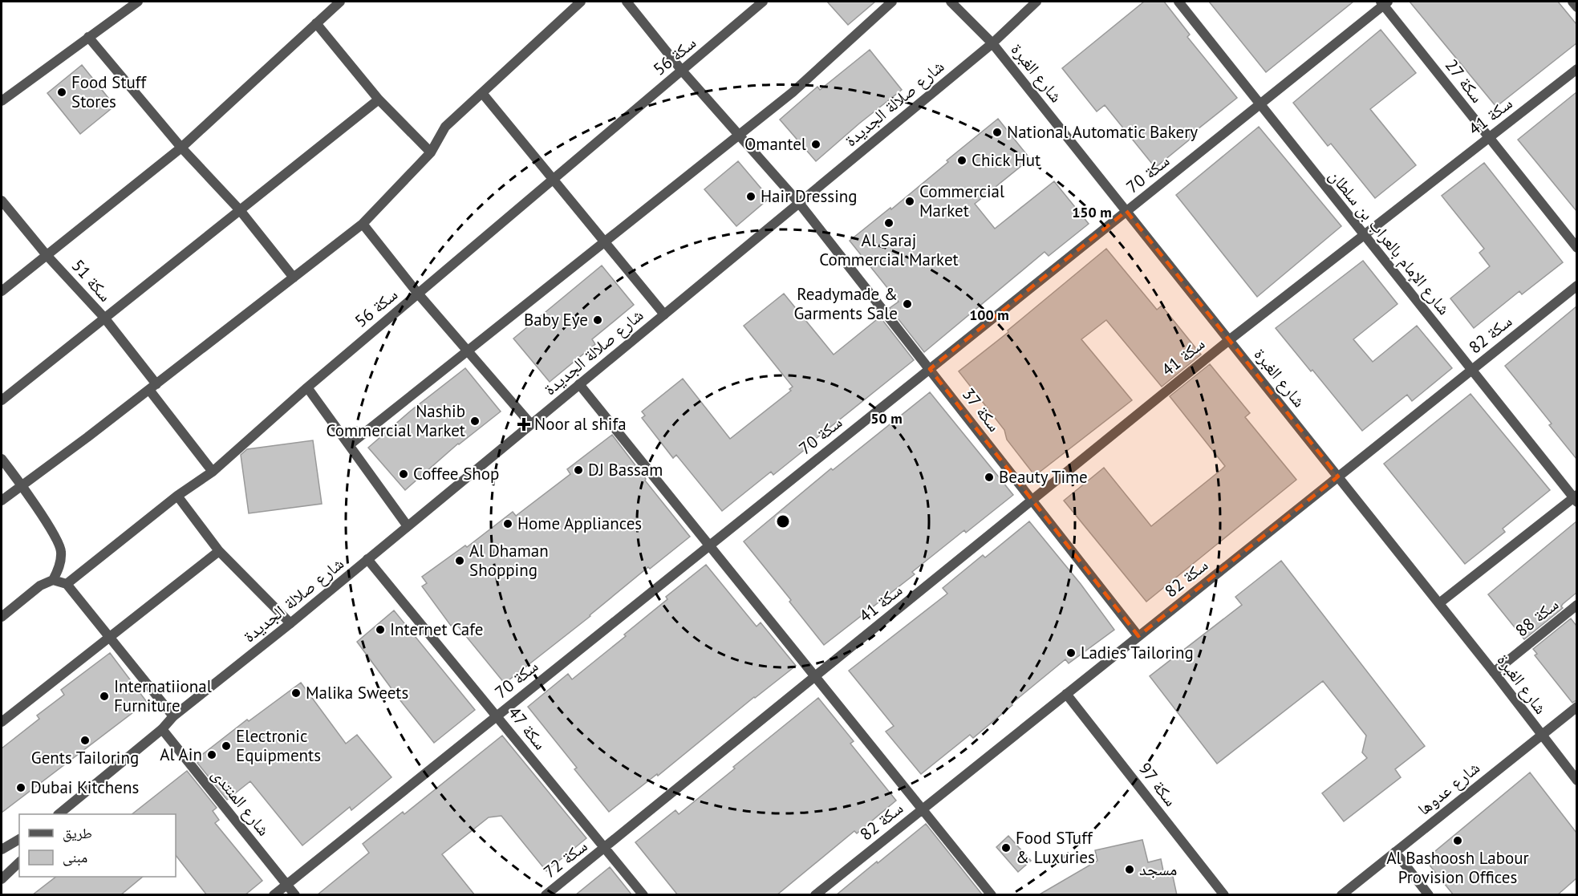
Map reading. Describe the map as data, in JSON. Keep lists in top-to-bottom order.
{
  "streets": {
    "street": [
      "سكة 56",
      "شارع الغبرة",
      "سكة 27",
      "شارع صلالة الجديدة",
      "سكة 41",
      "سكة 70",
      "شارع الإمام بالعراب بن سلطان",
      "سكة 51",
      "سكة 82",
      "سكة 37",
      "سكة 88",
      "سكة 47",
      "سكة 97",
      "شارع عدوها",
      "شارع المنتدى",
      "سكة 72"
    ]
  },
  "crossings": [
    ["سكة 56", "سكة 51"],
    ["سكة 56", "سكة 37"],
    ["شارع الغبرة", "شارع صلالة الجديدة"],
    ["شارع الغبرة", "سكة 41"],
    ["شارع الغبرة", "سكة 70"],
    ["شارع الغبرة", "سكة 82"],
    ["شارع الغبرة", "سكة 88"],
    ["شارع الغبرة", "شارع عدوها"],
    ["سكة 27", "سكة 41"],
    ["سكة 27", "سكة 70"],
    ["شارع صلالة الجديدة", "سكة 37"],
    ["شارع صلالة الجديدة", "سكة 47"],
    ["شارع صلالة الجديدة", "شارع المنتدى"],
    ["سكة 41", "شارع الإمام بالعراب بن سلطان"],
    ["سكة 41", "سكة 37"],
    ["سكة 41", "سكة 47"],
    ["سكة 41", "سكة 72"],
    ["سكة 70", "شارع الإمام بالعراب بن سلطان"],
    ["سكة 70", "سكة 37"],
    ["سكة 70", "سكة 47"],
    ["سكة 70", "شارع المنتدى"],
    ["شارع الإمام بالعراب بن سلطان", "سكة 82"],
    ["سكة 82", "سكة 37"],
    ["سكة 82", "سكة 97"],
    ["سكة 47", "سكة 72"]
  ],
  "places": {
    "other": [
      "Food Stuff Stores",
      "National Automatic Bakery",
      "Omantel",
      "Chick Hut",
      "Hair Dressing",
      "Commercial Market",
      "Al Saraj Commercial Market",
      "Readymade & Garments Sale",
      "Baby Eye",
      "Nashib Commercial Market",
      "DJ Bassam",
      "Coffee Shop",
      "Beauty Time",
      "Home Appliances",
      "Al Dhaman Shopping",
      "Internet Cafe",
      "Ladies Tailoring",
      "Malika Sweets",
      "Internatiional Furniture",
      "Gents Tailoring",
      "Electronic Equipments",
      "Al Ain",
      "Dubai Kitchens",
      "Al Bashoosh Labour Provision Offices",
      "Food STuff & Luxuries",
      "مسجد"
    ],
    "health": ["Noor al shifa"]
  },
  "legend": ["طريق", "مبنى"],
  "rings": ["150 m", "100 m", "50 m"]
}
